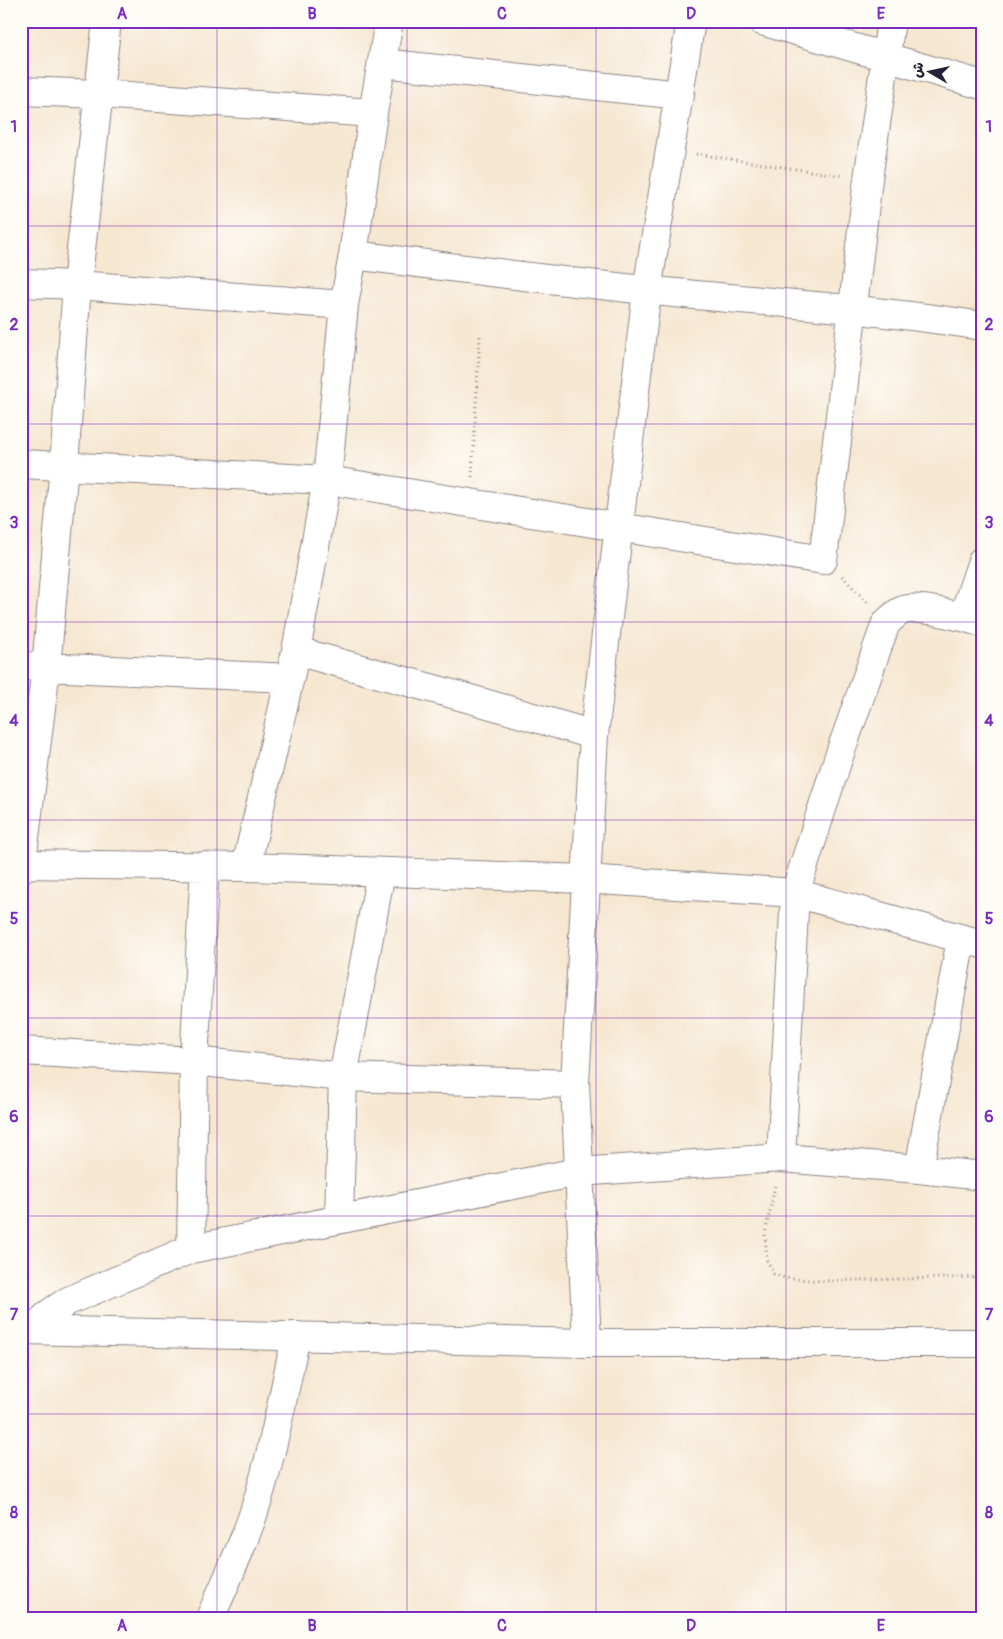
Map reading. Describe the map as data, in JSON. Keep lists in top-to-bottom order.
{
  "north": "left",
  "grid": {
    "columns": [
      "A",
      "B",
      "C",
      "D",
      "E"
    ],
    "rows": [
      "1",
      "2",
      "3",
      "4",
      "5",
      "6",
      "7",
      "8"
    ]
  }
}
